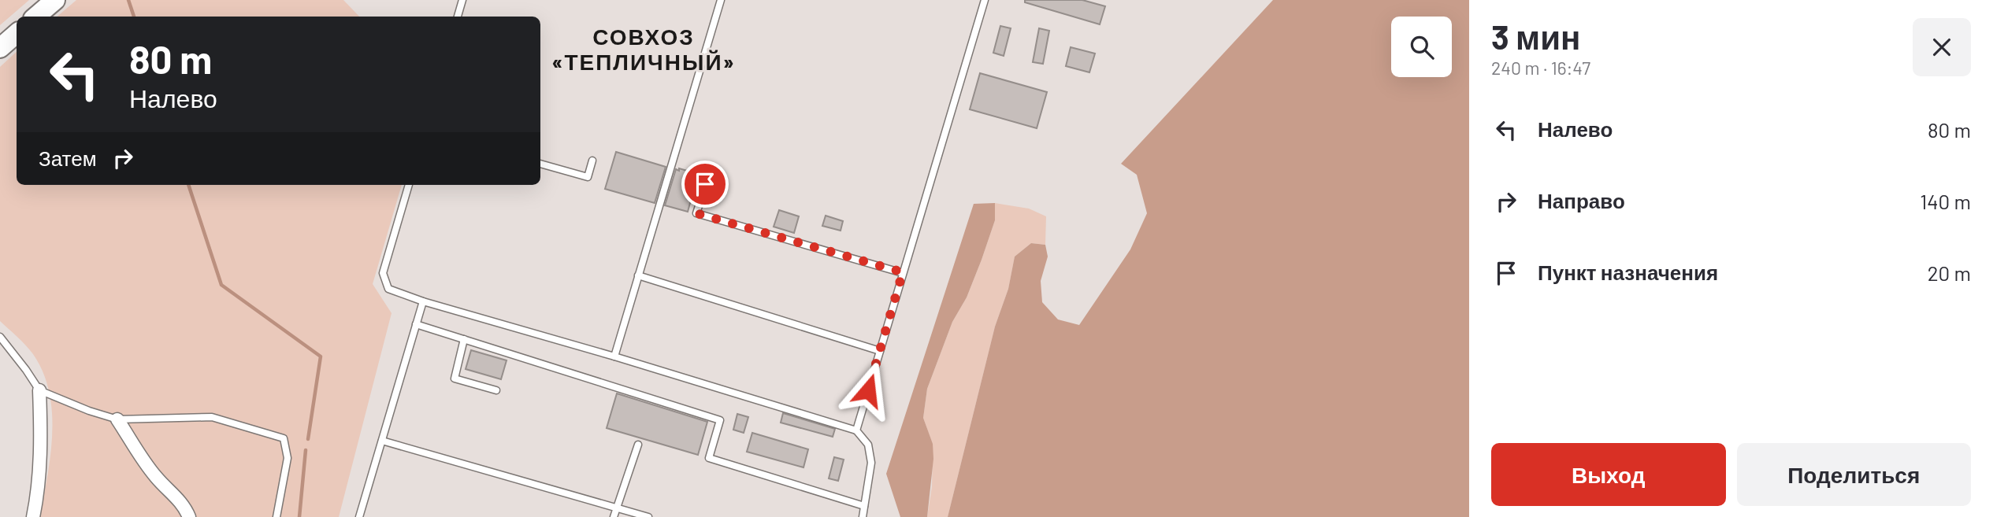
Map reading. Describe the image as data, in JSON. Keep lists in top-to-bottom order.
{
  "districts": ["СОВХОЗ «ТЕПЛИЧНЫЙ»"],
  "page": {
    "heading": ["3 мин", "240 m · 16:47"],
    "turn": ["80 m", "Налево"],
    "list": [
      {
        "name": "Налево",
        "value": "80 m"
      },
      {
        "name": "Направо",
        "value": "140 m"
      },
      {
        "name": "Пункт назначения",
        "value": "20 m"
      }
    ],
    "then": "Затем",
    "buttons": ["Выход", "Поделиться"]
  }
}
